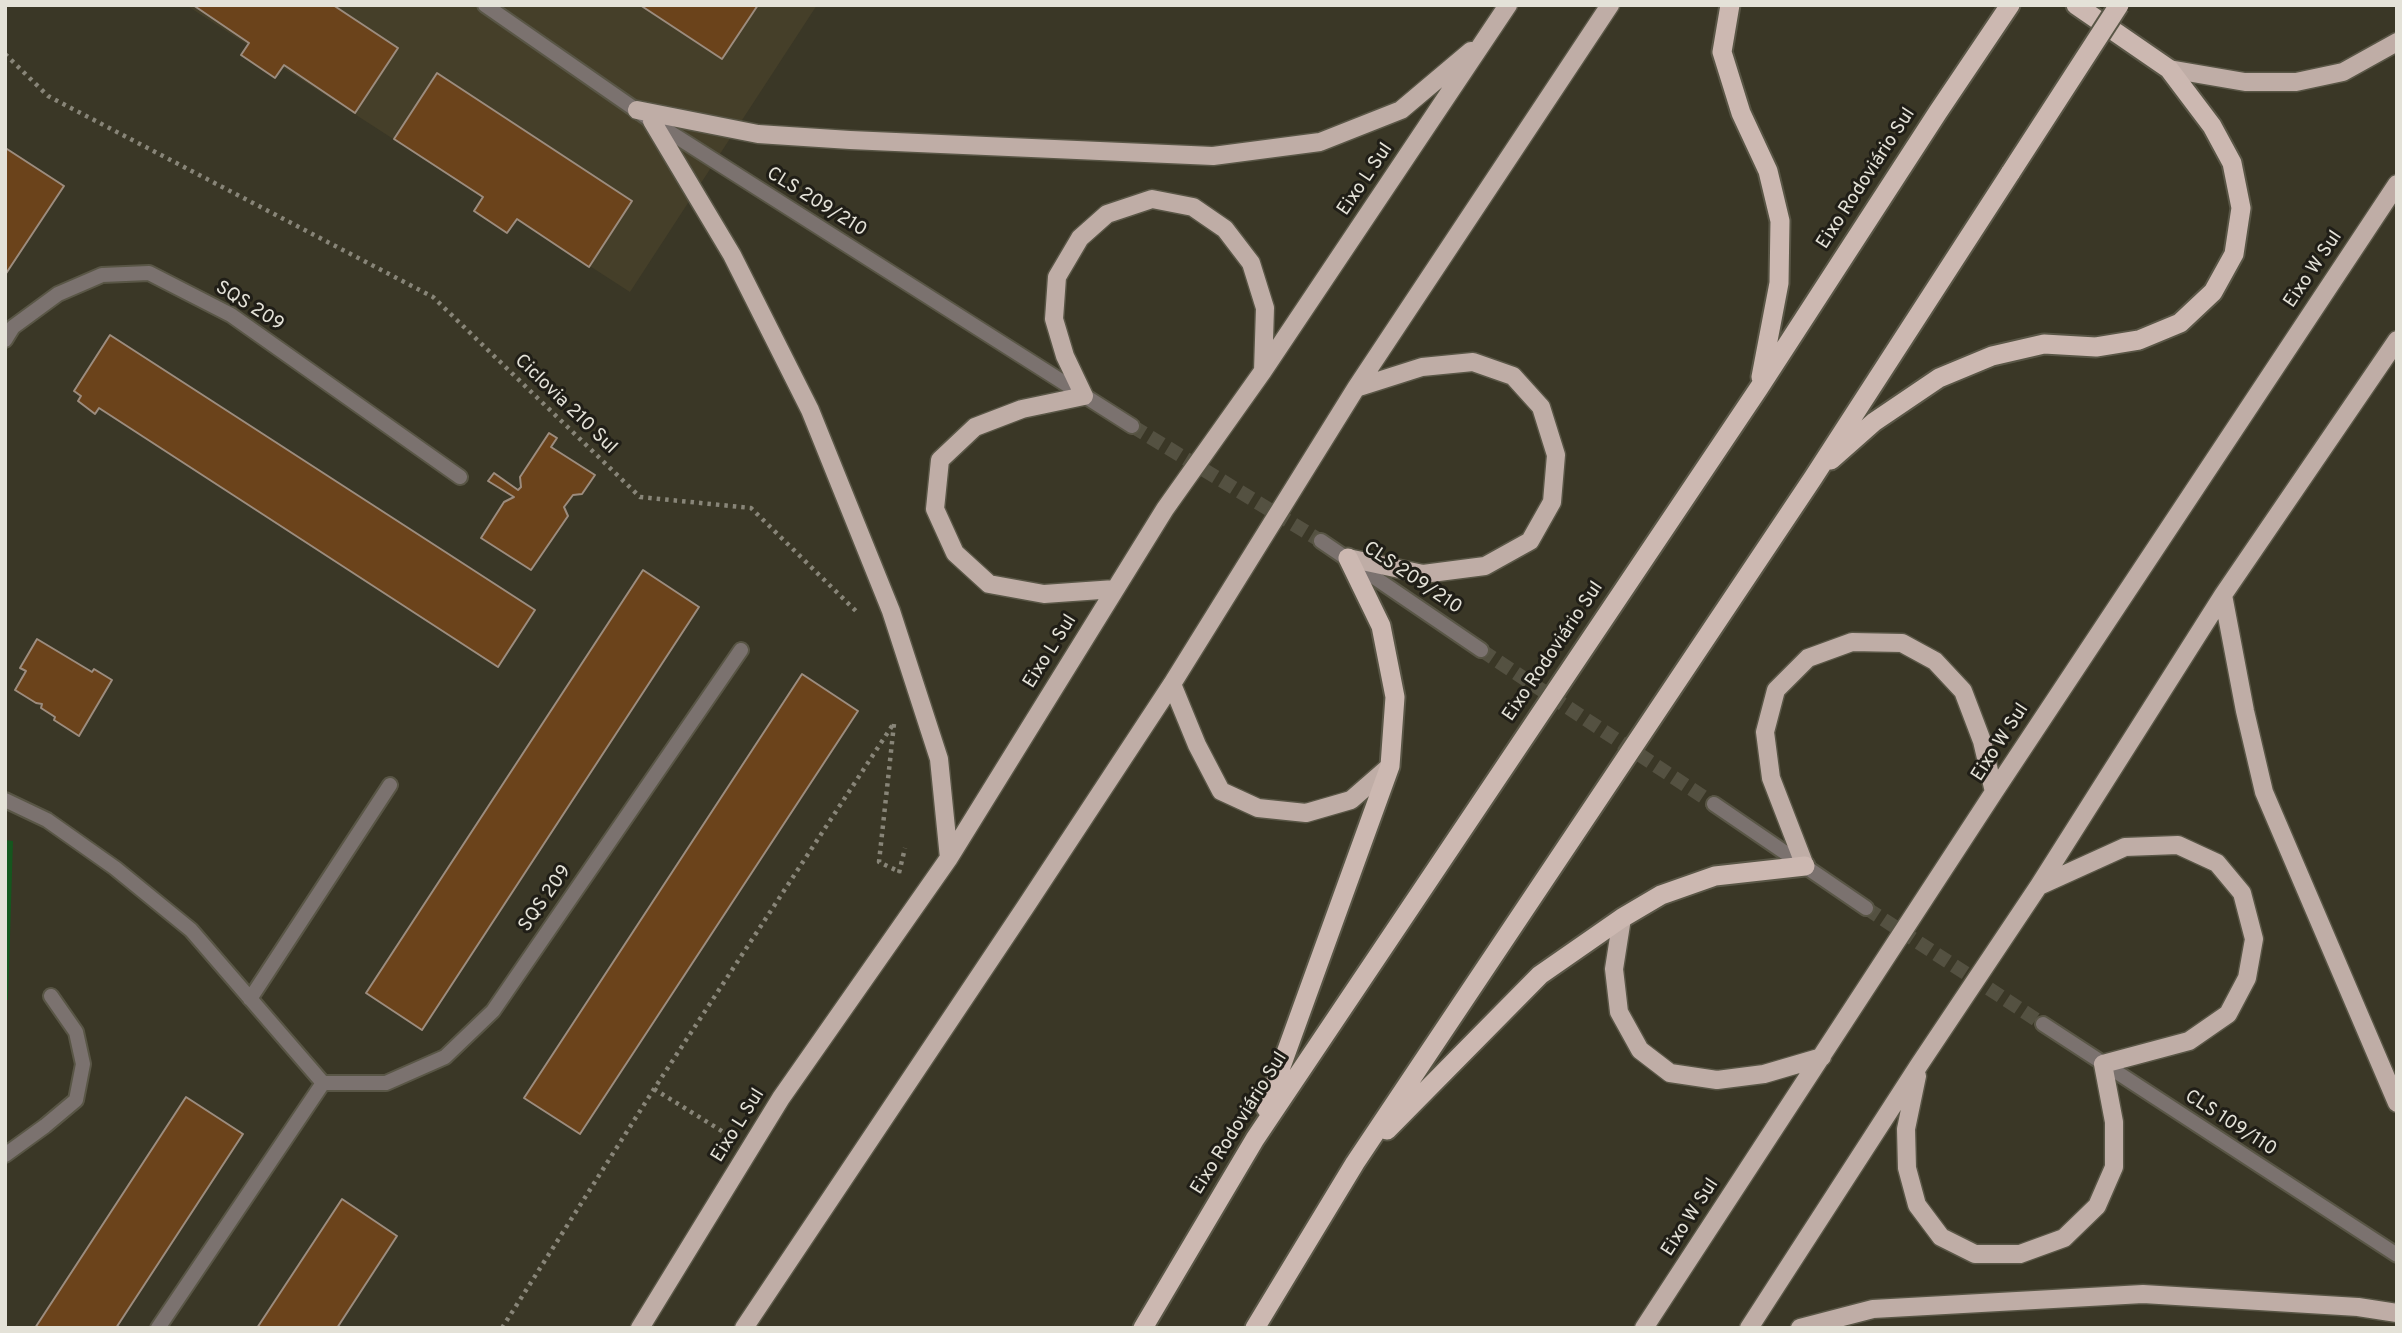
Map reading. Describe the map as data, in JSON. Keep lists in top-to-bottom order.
{
  "streets": {
    "highway": ["Eixo Rodoviário Sul"],
    "main road": ["Eixo L Sul", "Eixo W Sul"],
    "street": ["CLS 209/210", "SQS 209", "CLS 109/110"],
    "path": ["Ciclovia 210 Sul"]
  }
}
